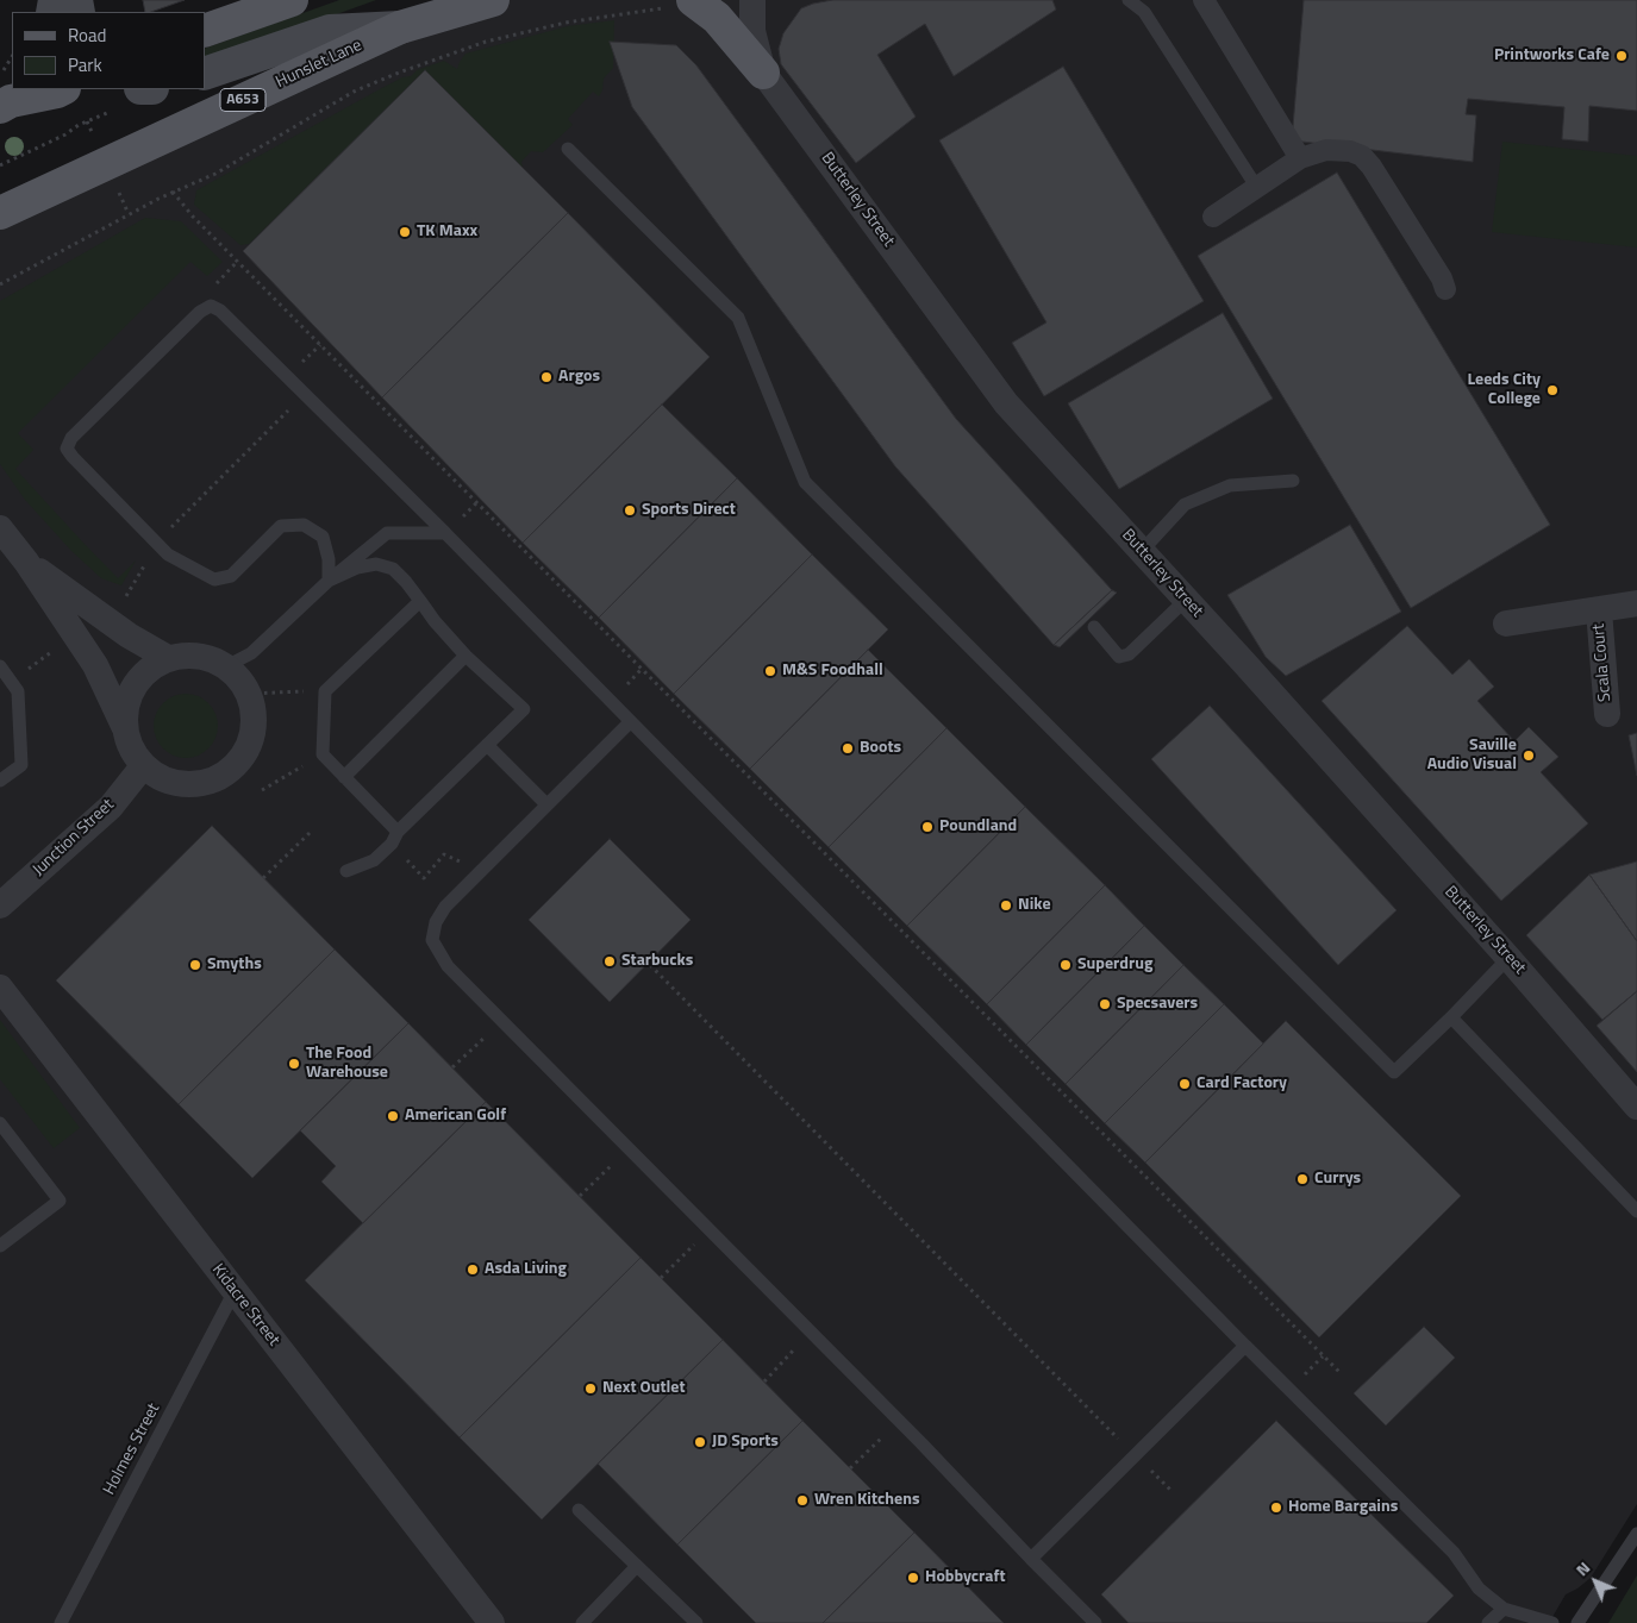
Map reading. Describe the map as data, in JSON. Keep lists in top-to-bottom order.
{
  "streets": {
    "main road": ["Hunslet Lane", "A653"],
    "street": [
      "Butterley Street",
      "Scala Court",
      "Junction Street",
      "Kidacre Street"
    ],
    "lane": ["Holmes Street"]
  },
  "crossings": [
    ["Hunslet Lane", "A653"],
    ["Kidacre Street", "Holmes Street"]
  ],
  "places": [
    "Printworks Cafe",
    "TK Maxx",
    "Argos",
    "Leeds City College",
    "Sports Direct",
    "M&S Foodhall",
    "Boots",
    "Saville Audio Visual",
    "Poundland",
    "Nike",
    "Starbucks",
    "Smyths",
    "Superdrug",
    "Specsavers",
    "The Food Warehouse",
    "Card Factory",
    "American Golf",
    "Currys",
    "Asda Living",
    "Next Outlet",
    "JD Sports",
    "Wren Kitchens",
    "Home Bargains",
    "Hobbycraft"
  ],
  "legend": ["Road", "Park"],
  "north": "top left"
}
